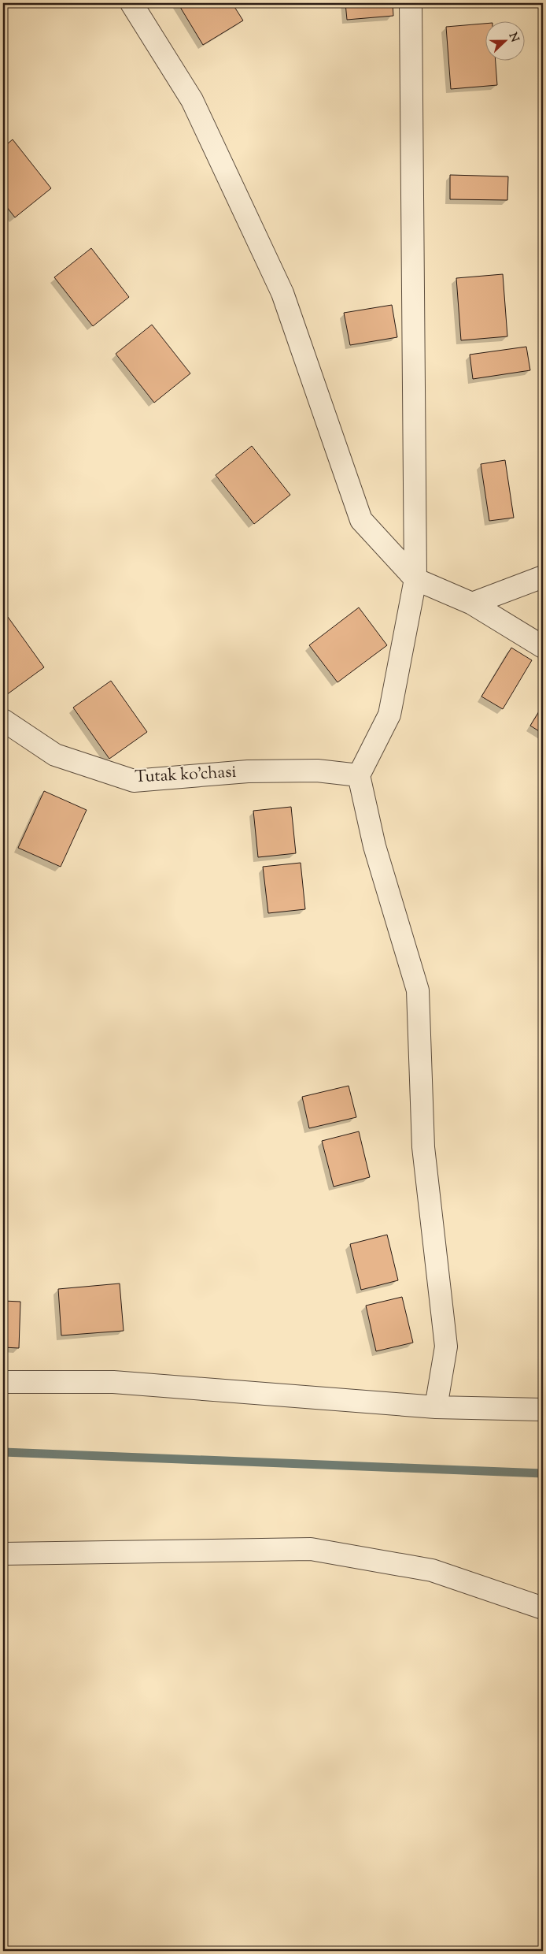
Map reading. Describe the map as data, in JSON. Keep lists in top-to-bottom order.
{
  "streets": {
    "street": ["Tutak ko'chasi"]
  },
  "north": "right"
}
